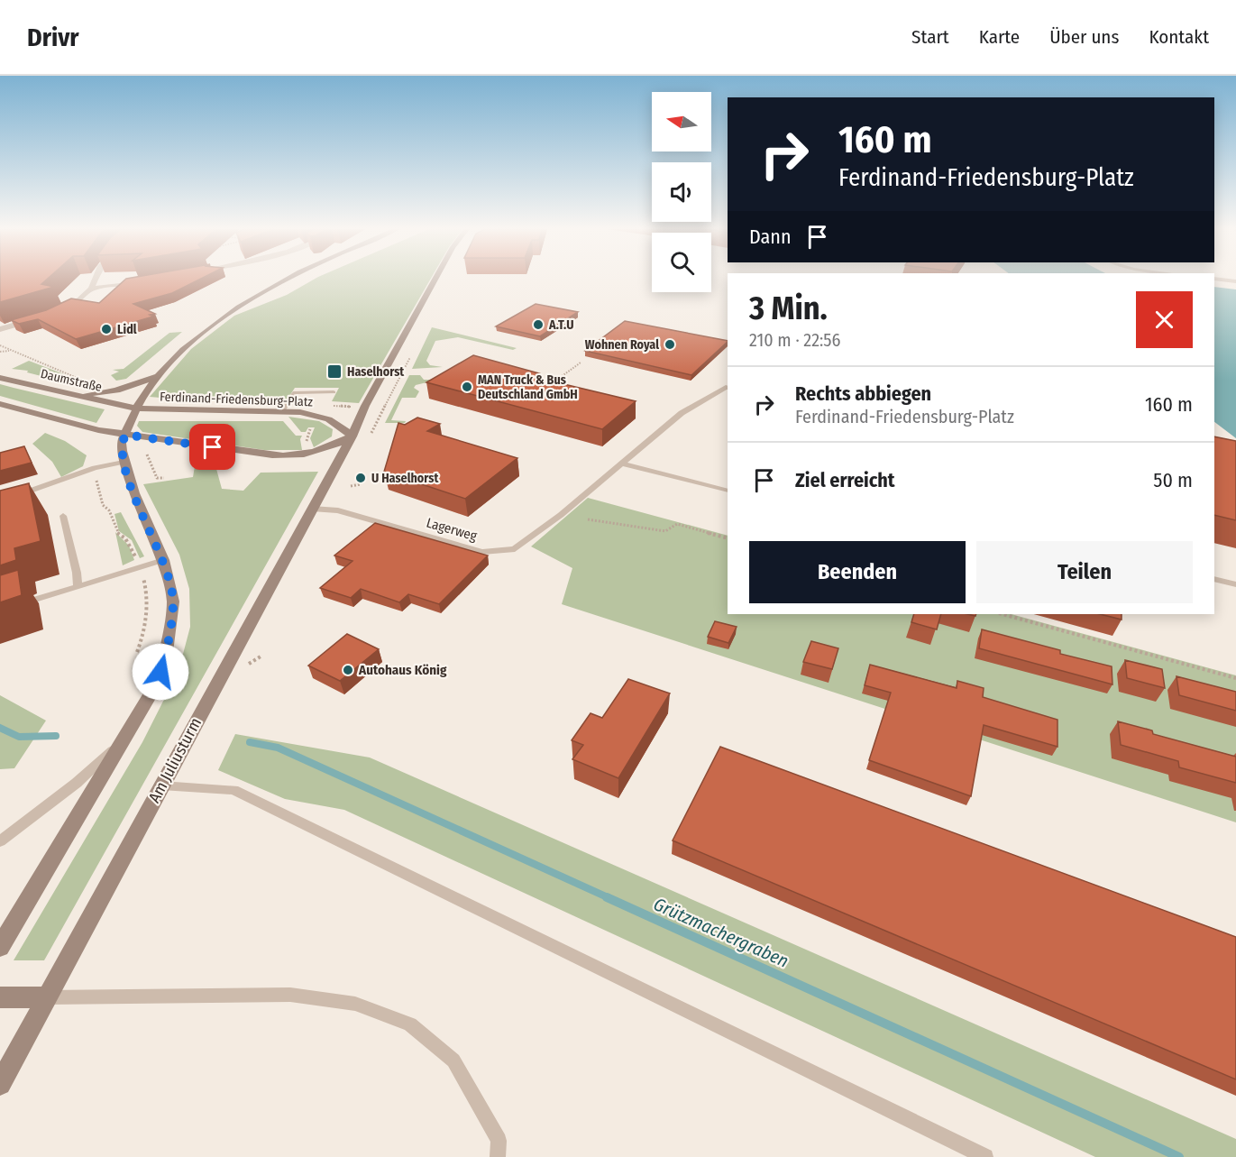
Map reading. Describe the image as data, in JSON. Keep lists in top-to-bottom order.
{
  "streets": {
    "main road": ["Daumstraße", "Ferdinand-Friedensburg-Platz", "Am Juliusturm"],
    "lane": ["Lagerweg"]
  },
  "crossings": [
    ["Daumstraße", "Ferdinand-Friedensburg-Platz"],
    ["Ferdinand-Friedensburg-Platz", "Am Juliusturm"],
    ["Lagerweg", "Am Juliusturm"]
  ],
  "water": ["Grützmachergraben"],
  "places": {
    "other": [
      "A.T.U",
      "Lidl",
      "Wohnen Royal",
      "MAN Truck & Bus Deutschland GmbH",
      "U Haselhorst",
      "Autohaus König"
    ],
    "transit": ["Haselhorst"]
  },
  "north": "left",
  "page": {
    "header": "Drivr",
    "nav": [
      "Start",
      "Karte",
      "Über uns",
      "Kontakt"
    ],
    "turn": ["160 m", "Ferdinand-Friedensburg-Platz"],
    "then": "Dann",
    "heading": ["3 Min.", "210 m · 22:56"],
    "list": [
      {
        "name": "Rechts abbiegen",
        "note": "Ferdinand-Friedensburg-Platz",
        "value": "160 m"
      },
      {
        "name": "Ziel erreicht",
        "value": "50 m"
      }
    ],
    "buttons": ["Beenden", "Teilen"]
  }
}
